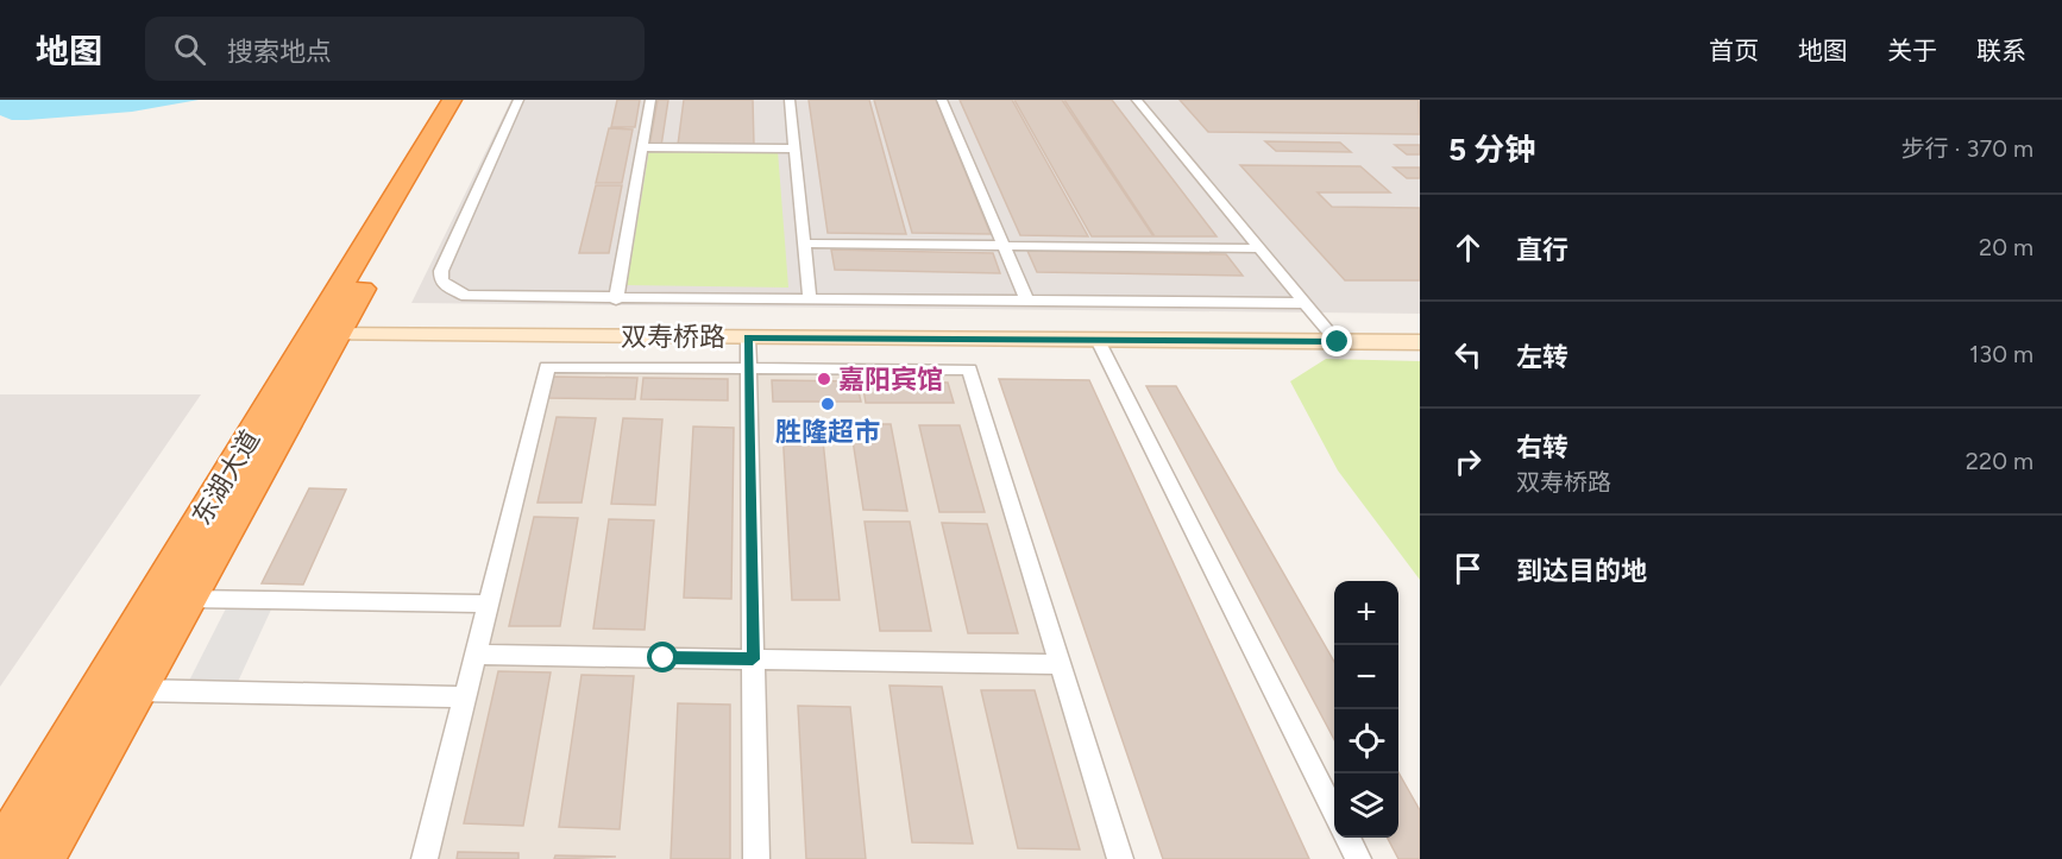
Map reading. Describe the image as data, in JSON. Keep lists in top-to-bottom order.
{
  "streets": {
    "highway": ["东湖大道"],
    "street": ["双寿桥路"]
  },
  "crossings": [
    ["双寿桥路", "东湖大道"]
  ],
  "places": ["嘉阳宾馆", "胜隆超市"],
  "page": {
    "header": "地图",
    "search": "搜索地点",
    "nav": [
      "首页",
      "地图",
      "关于",
      "联系"
    ],
    "heading": ["5 分钟", "步行 · 370 m"],
    "list": [
      ["直行", "20 m"],
      ["左转", "130 m"],
      ["右转", "双寿桥路", "220 m"],
      "到达目的地"
    ],
    "map_buttons": ["+", "−"]
  }
}
